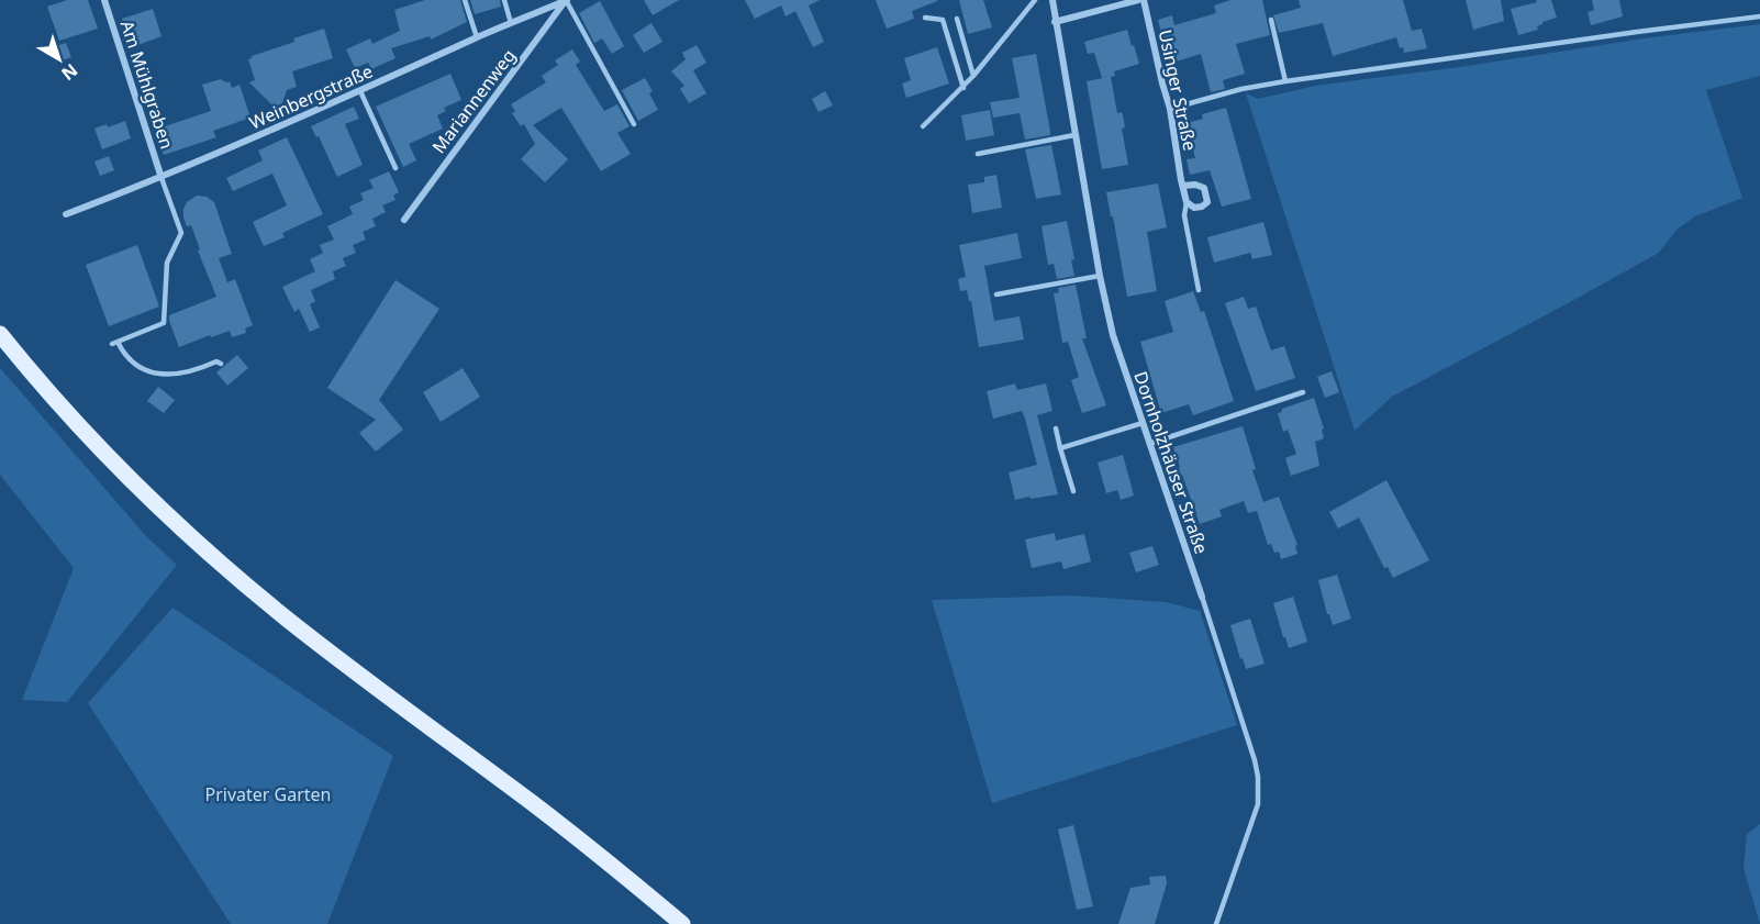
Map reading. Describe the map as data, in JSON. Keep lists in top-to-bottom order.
{
  "streets": {
    "street": [
      "Am Mühlgraben",
      "Usinger Straße",
      "Weinbergstraße",
      "Mariannenweg",
      "Dornholzhäuser Straße"
    ]
  },
  "crossings": [
    ["Am Mühlgraben", "Weinbergstraße"],
    ["Weinbergstraße", "Mariannenweg"]
  ],
  "parks": ["Privater Garten"],
  "north": "bottom right"
}
